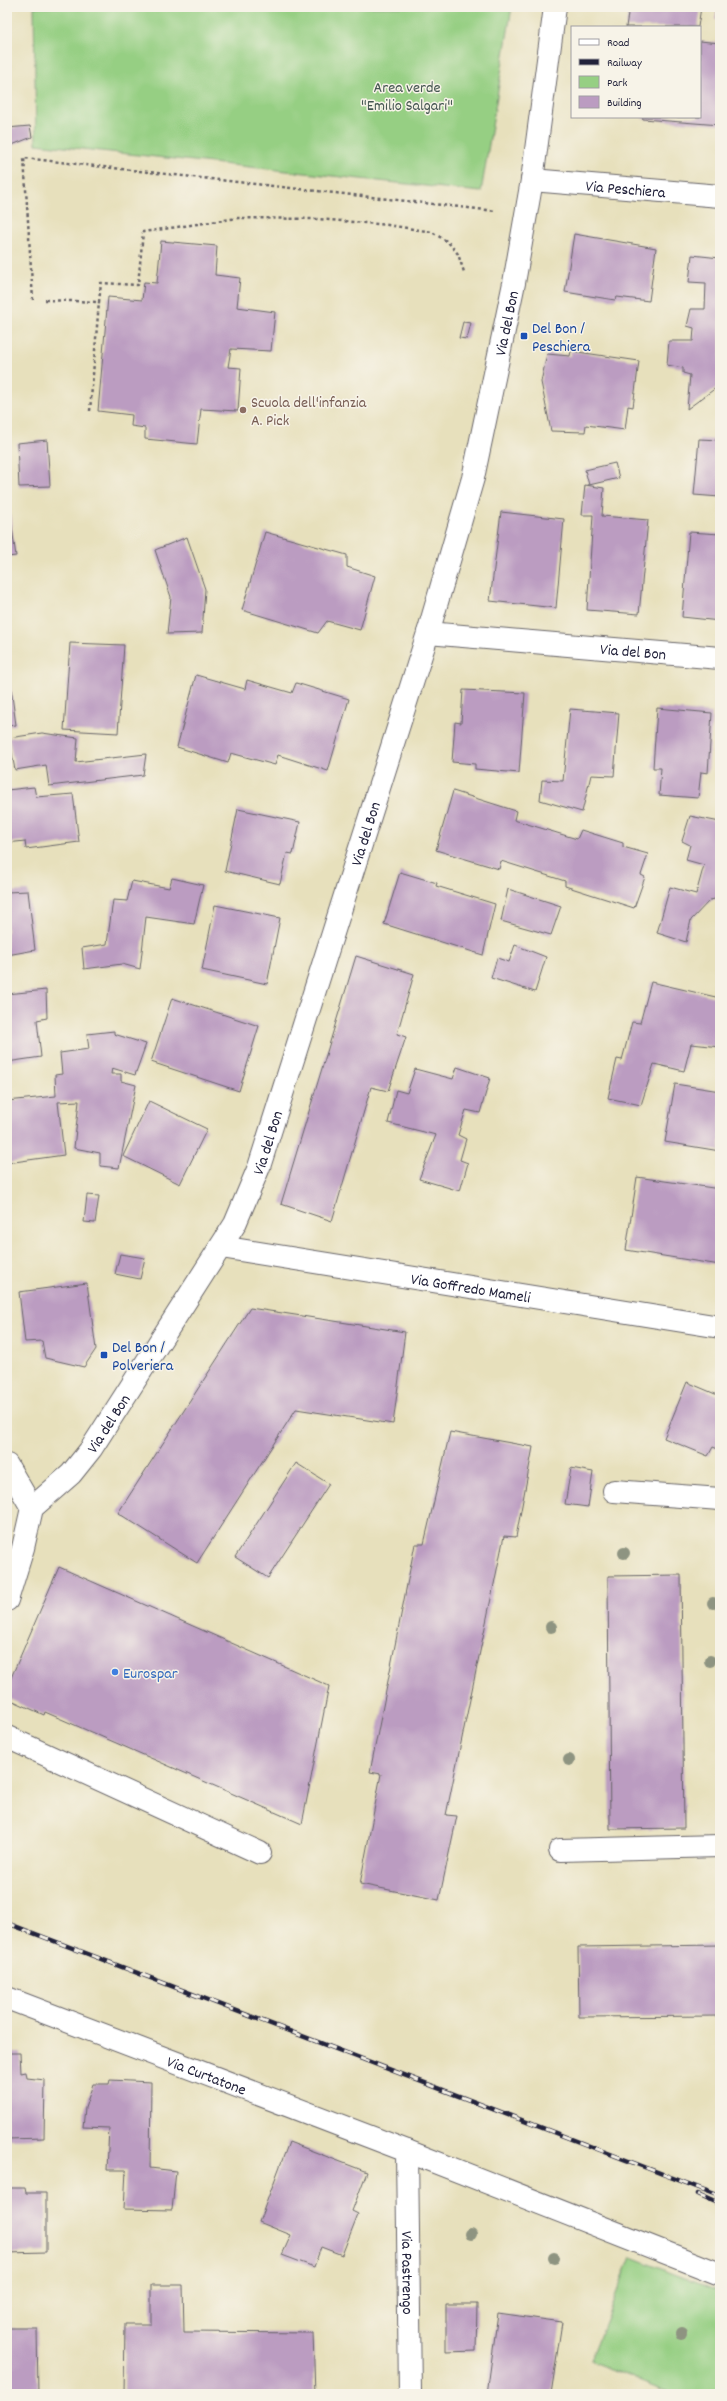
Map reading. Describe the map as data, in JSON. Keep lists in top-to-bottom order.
{
  "streets": {
    "street": [
      "Via Peschiera",
      "Via del Bon",
      "Via Goffredo Mameli",
      "Via Curtatone",
      "Via Pastrengo"
    ]
  },
  "crossings": [
    ["Via Peschiera", "Via del Bon"],
    ["Via del Bon", "Via Goffredo Mameli"],
    ["Via Curtatone", "Via Pastrengo"]
  ],
  "parks": ["Area verde \"Emilio Salgari\""],
  "places": {
    "transit": ["Del Bon / Peschiera", "Del Bon / Polveriera"],
    "other": ["Scuola dell'infanzia A. Pick", "Eurospar"]
  },
  "legend": [
    "Road",
    "Railway",
    "Park",
    "Building"
  ]
}
